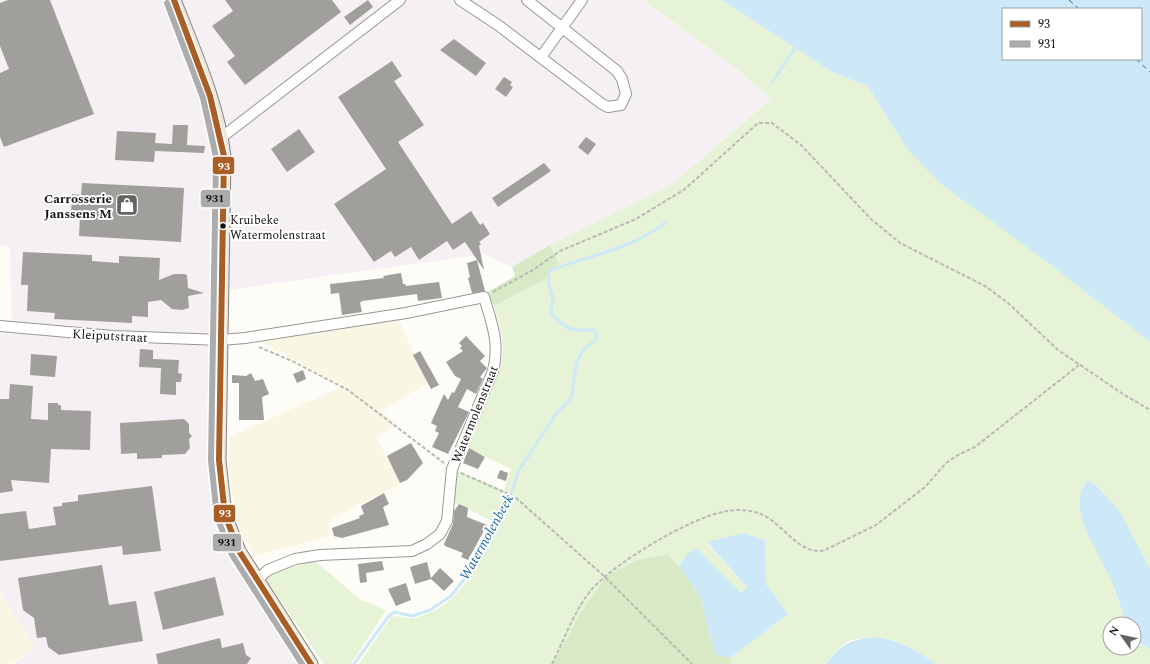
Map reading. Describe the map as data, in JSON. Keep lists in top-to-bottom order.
{
  "streets": {
    "street": ["Kleiputstraat", "Watermolenstraat"]
  },
  "water": ["Watermolenbeek"],
  "places": {
    "shop": ["Carrosserie Janssens M"],
    "other": ["Kruibeke Watermolenstraat"]
  },
  "lines": ["transit line 93", "transit line 931"],
  "legend": ["93", "931"],
  "north": "top left"
}
